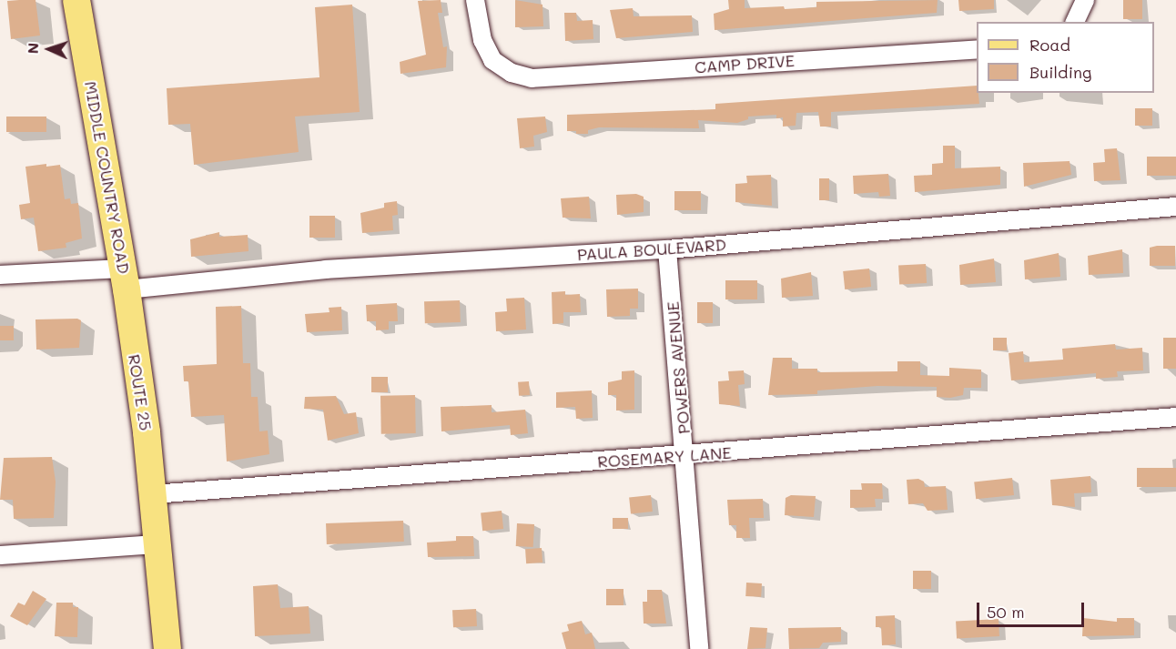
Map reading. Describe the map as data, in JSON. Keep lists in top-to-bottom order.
{
  "streets": {
    "main road": ["MIDDLE COUNTRY ROAD", "ROUTE 25"],
    "street": [
      "CAMP DRIVE",
      "PAULA BOULEVARD",
      "POWERS AVENUE",
      "ROSEMARY LANE"
    ]
  },
  "crossings": [
    ["MIDDLE COUNTRY ROAD", "PAULA BOULEVARD"],
    ["MIDDLE COUNTRY ROAD", "ROUTE 25"],
    ["PAULA BOULEVARD", "POWERS AVENUE"],
    ["PAULA BOULEVARD", "ROUTE 25"],
    ["POWERS AVENUE", "ROSEMARY LANE"],
    ["ROUTE 25", "ROSEMARY LANE"]
  ],
  "legend": ["Road", "Building"],
  "scale_bar": "50 m",
  "north": "left"
}
